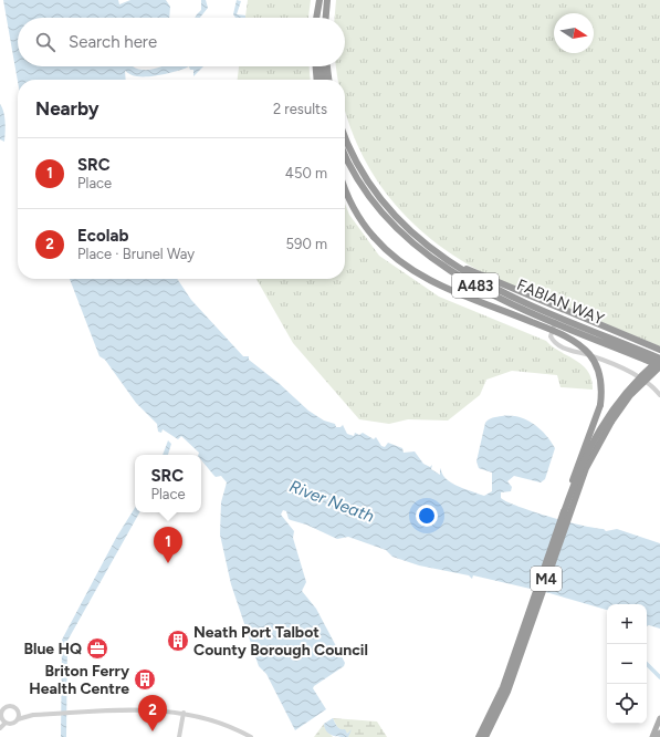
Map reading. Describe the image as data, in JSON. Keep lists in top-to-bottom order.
{
  "streets": {
    "highway": ["A483", "FABIAN WAY", "M4"]
  },
  "crossings": [
    ["FABIAN WAY", "M4"]
  ],
  "water": ["River Neath"],
  "places": {
    "building": ["Neath Port Talbot County Borough Council", "Briton Ferry Health Centre"],
    "office": ["Blue HQ"]
  },
  "north": "right",
  "page": {
    "search": "Search here",
    "heading": ["Nearby", "2 results"],
    "list": [
      {
        "mark": "1",
        "name": "SRC",
        "note": "Place",
        "value": "450 m"
      },
      {
        "mark": "2",
        "name": "Ecolab",
        "note": "Place · Brunel Way",
        "value": "590 m"
      }
    ],
    "popup": ["SRC", "Place"],
    "pins": ["1", "2"],
    "map_buttons": ["+", "−"]
  }
}
